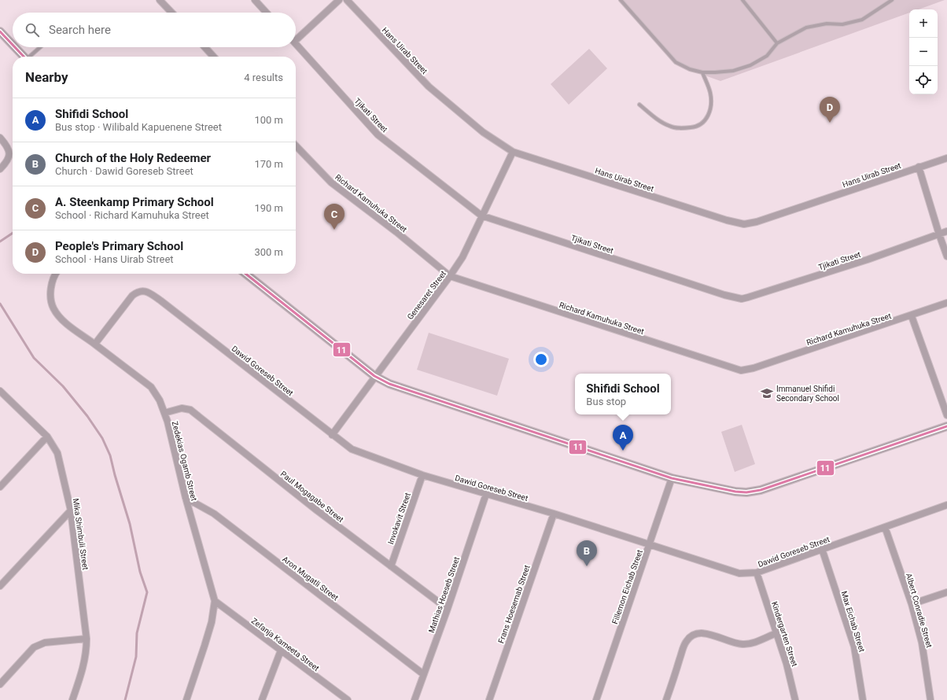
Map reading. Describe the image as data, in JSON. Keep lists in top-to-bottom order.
{
  "streets": {
    "street": [
      "Hans Uirab Street",
      "Tjikati Street",
      "Richard Kamuhuka Street",
      "Genesaret Street",
      "Dawid Goreseb Street",
      "Zedekias Ogamb Street",
      "Paul Mogagabe Street",
      "Invokavit Street",
      "Mika Shimbuli Street",
      "Aron Mugatli Street",
      "Fillemon Eichab Street",
      "Mathias Hoeseb Street",
      "Frans Hoesemab Street",
      "Albert Conradie Street",
      "Max Eichab Street",
      "Kindergarten Street",
      "Zefanja Kameeta Street"
    ]
  },
  "crossings": [
    ["Hans Uirab Street", "Genesaret Street"],
    ["Tjikati Street", "Genesaret Street"],
    ["Richard Kamuhuka Street", "Genesaret Street"],
    ["Genesaret Street", "Dawid Goreseb Street"],
    ["Dawid Goreseb Street", "Zedekias Ogamb Street"],
    ["Dawid Goreseb Street", "Invokavit Street"],
    ["Dawid Goreseb Street", "Fillemon Eichab Street"],
    ["Dawid Goreseb Street", "Mathias Hoeseb Street"],
    ["Dawid Goreseb Street", "Frans Hoesemab Street"],
    ["Dawid Goreseb Street", "Albert Conradie Street"],
    ["Dawid Goreseb Street", "Max Eichab Street"],
    ["Dawid Goreseb Street", "Kindergarten Street"],
    ["Zedekias Ogamb Street", "Paul Mogagabe Street"],
    ["Zedekias Ogamb Street", "Aron Mugatli Street"],
    ["Zedekias Ogamb Street", "Zefanja Kameeta Street"],
    ["Paul Mogagabe Street", "Invokavit Street"],
    ["Paul Mogagabe Street", "Mathias Hoeseb Street"],
    ["Aron Mugatli Street", "Mathias Hoeseb Street"]
  ],
  "places": {
    "school or university": ["Immanuel Shifidi Secondary School"]
  },
  "lines": ["transit line 11"],
  "page": {
    "map_buttons": ["+", "−"],
    "search": "Search here",
    "heading": ["Nearby", "4 results"],
    "pins": [
      "D",
      "C",
      "A",
      "B"
    ],
    "list": [
      {
        "mark": "A",
        "name": "Shifidi School",
        "note": "Bus stop · Wilibald Kapuenene Street",
        "value": "100 m"
      },
      {
        "mark": "B",
        "name": "Church of the Holy Redeemer",
        "note": "Church · Dawid Goreseb Street",
        "value": "170 m"
      },
      {
        "mark": "C",
        "name": "A. Steenkamp Primary School",
        "note": "School · Richard Kamuhuka Street",
        "value": "190 m"
      },
      {
        "mark": "D",
        "name": "People's Primary School",
        "note": "School · Hans Uirab Street",
        "value": "300 m"
      }
    ],
    "popup": ["Shifidi School", "Bus stop"]
  }
}
